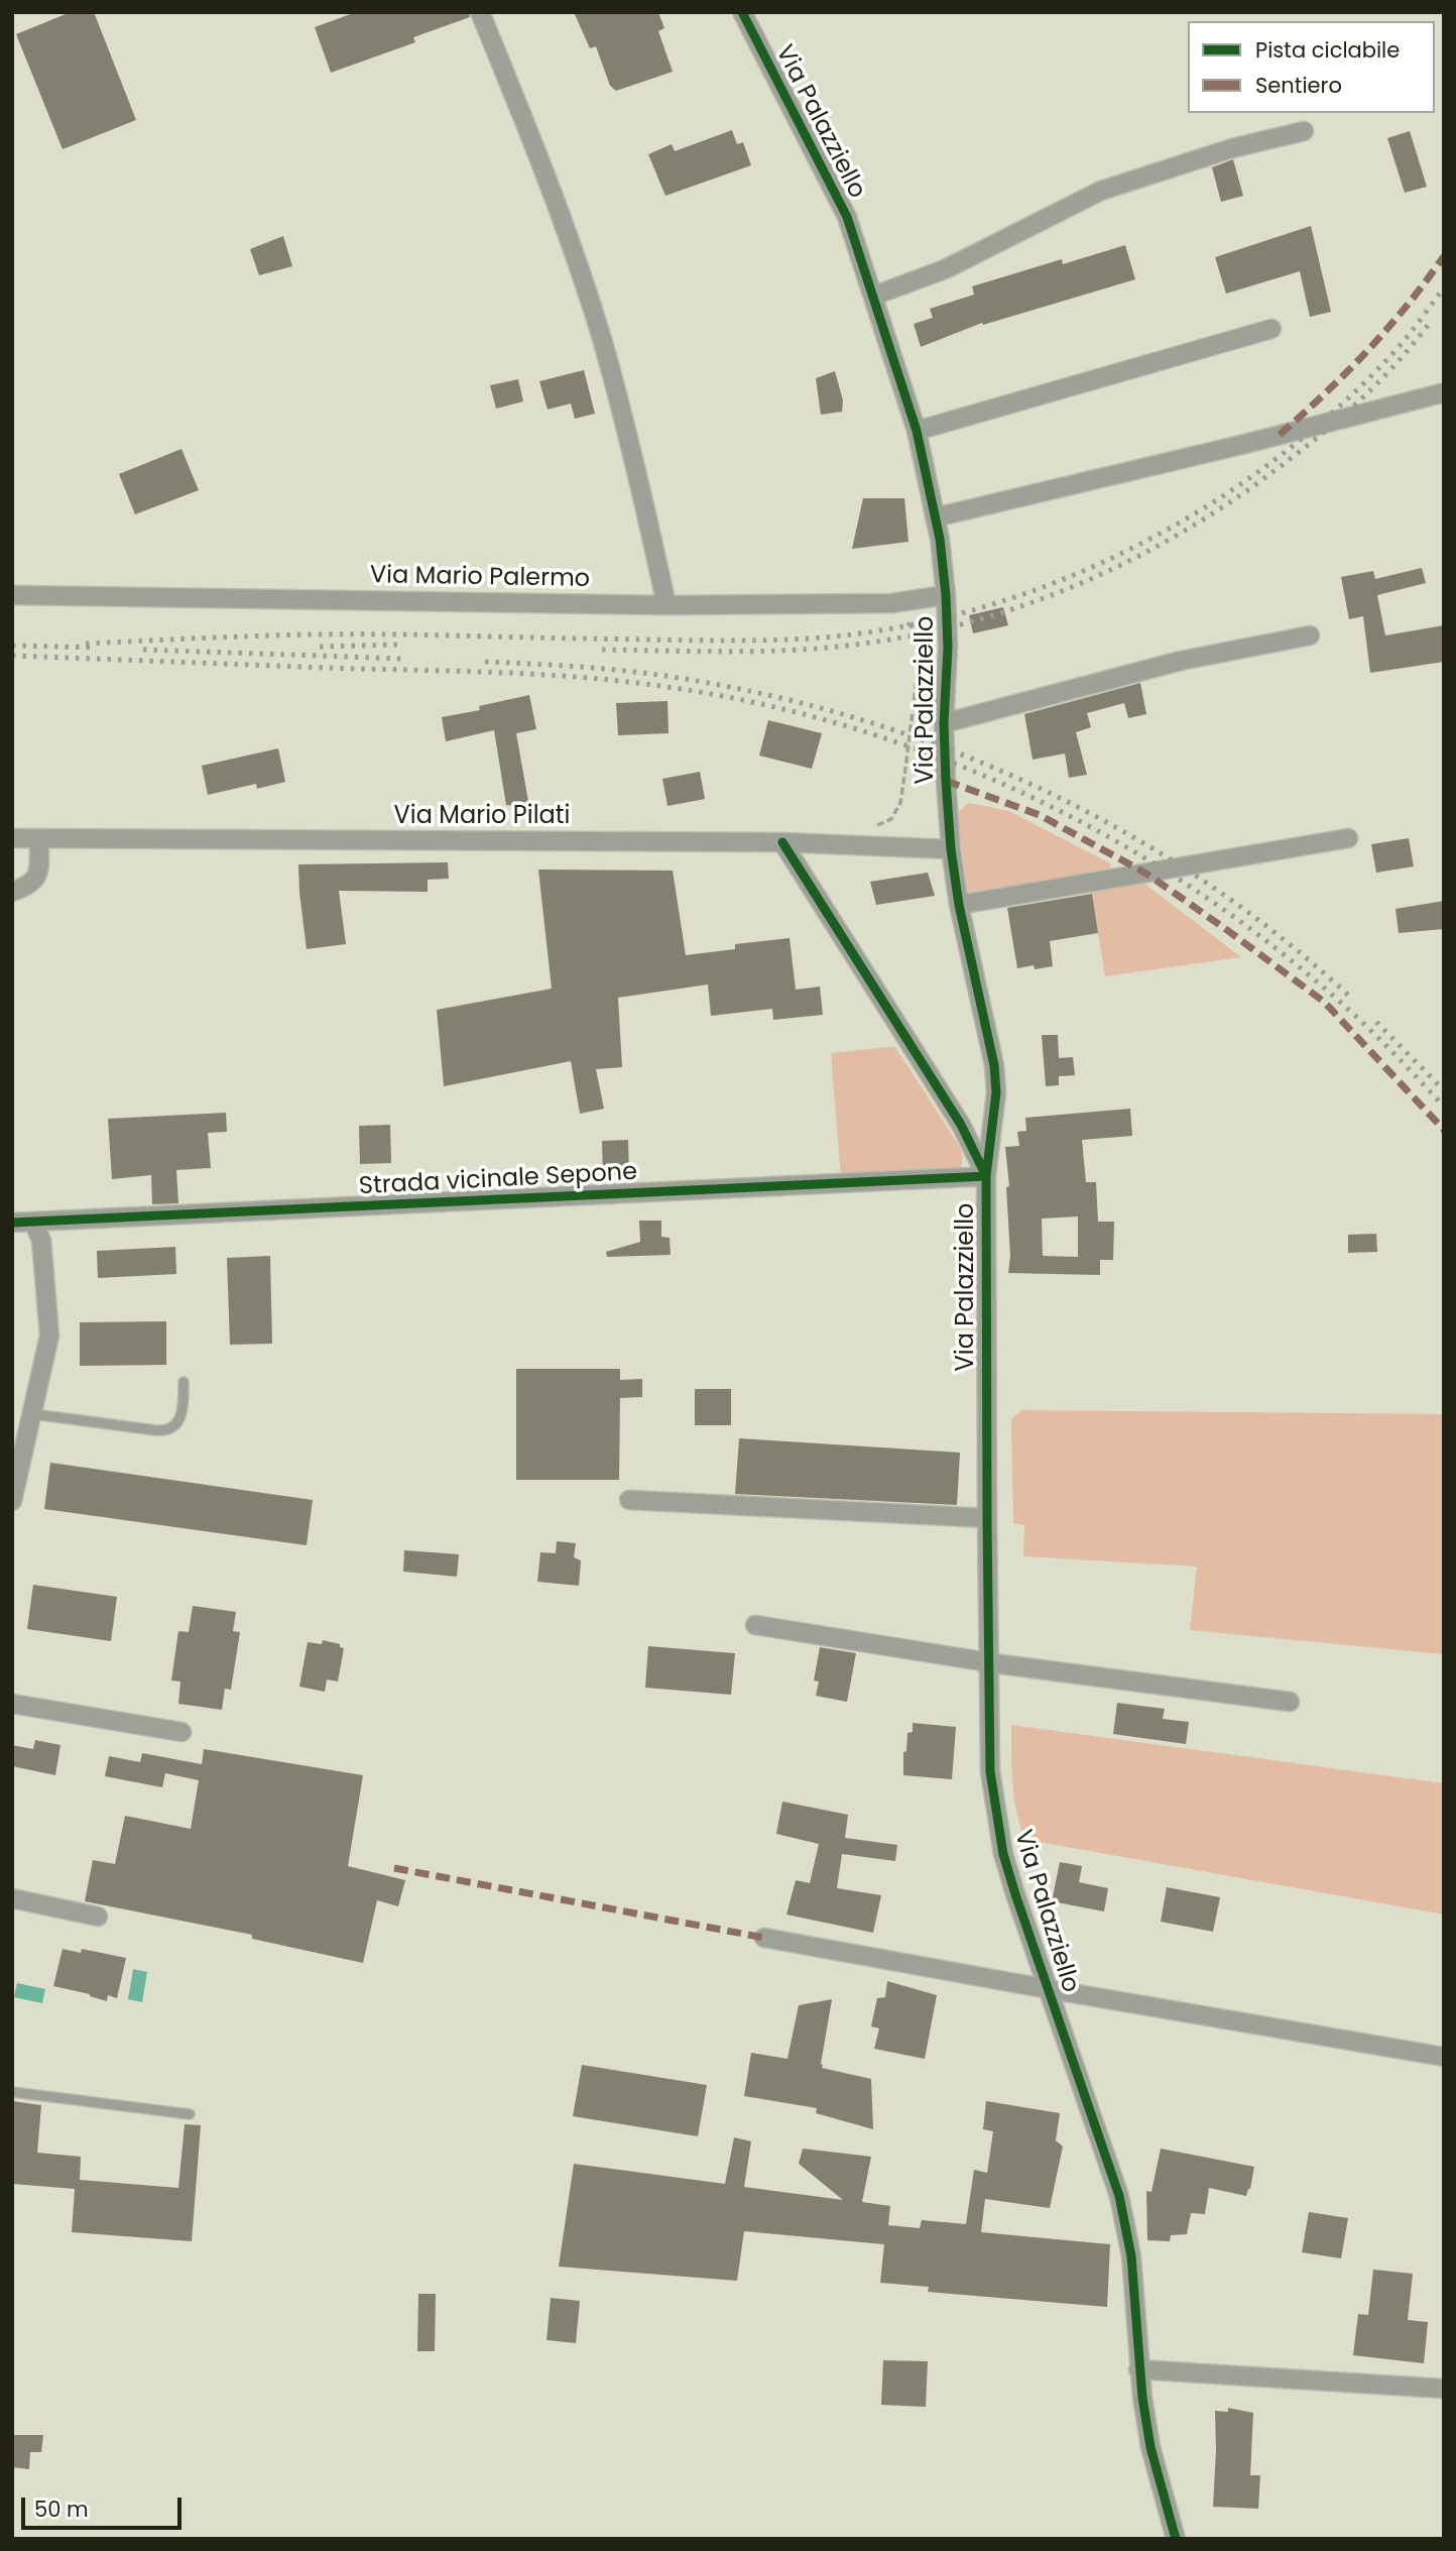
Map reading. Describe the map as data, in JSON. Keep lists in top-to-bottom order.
{
  "streets": {
    "street": [
      "Via Palazziello",
      "Via Mario Palermo",
      "Via Mario Pilati",
      "Strada vicinale Sepone"
    ]
  },
  "crossings": [
    ["Via Palazziello", "Via Mario Palermo"],
    ["Via Palazziello", "Via Mario Pilati"],
    ["Via Palazziello", "Strada vicinale Sepone"]
  ],
  "legend": ["Pista ciclabile", "Sentiero"],
  "scale_bar": "50 m"
}
